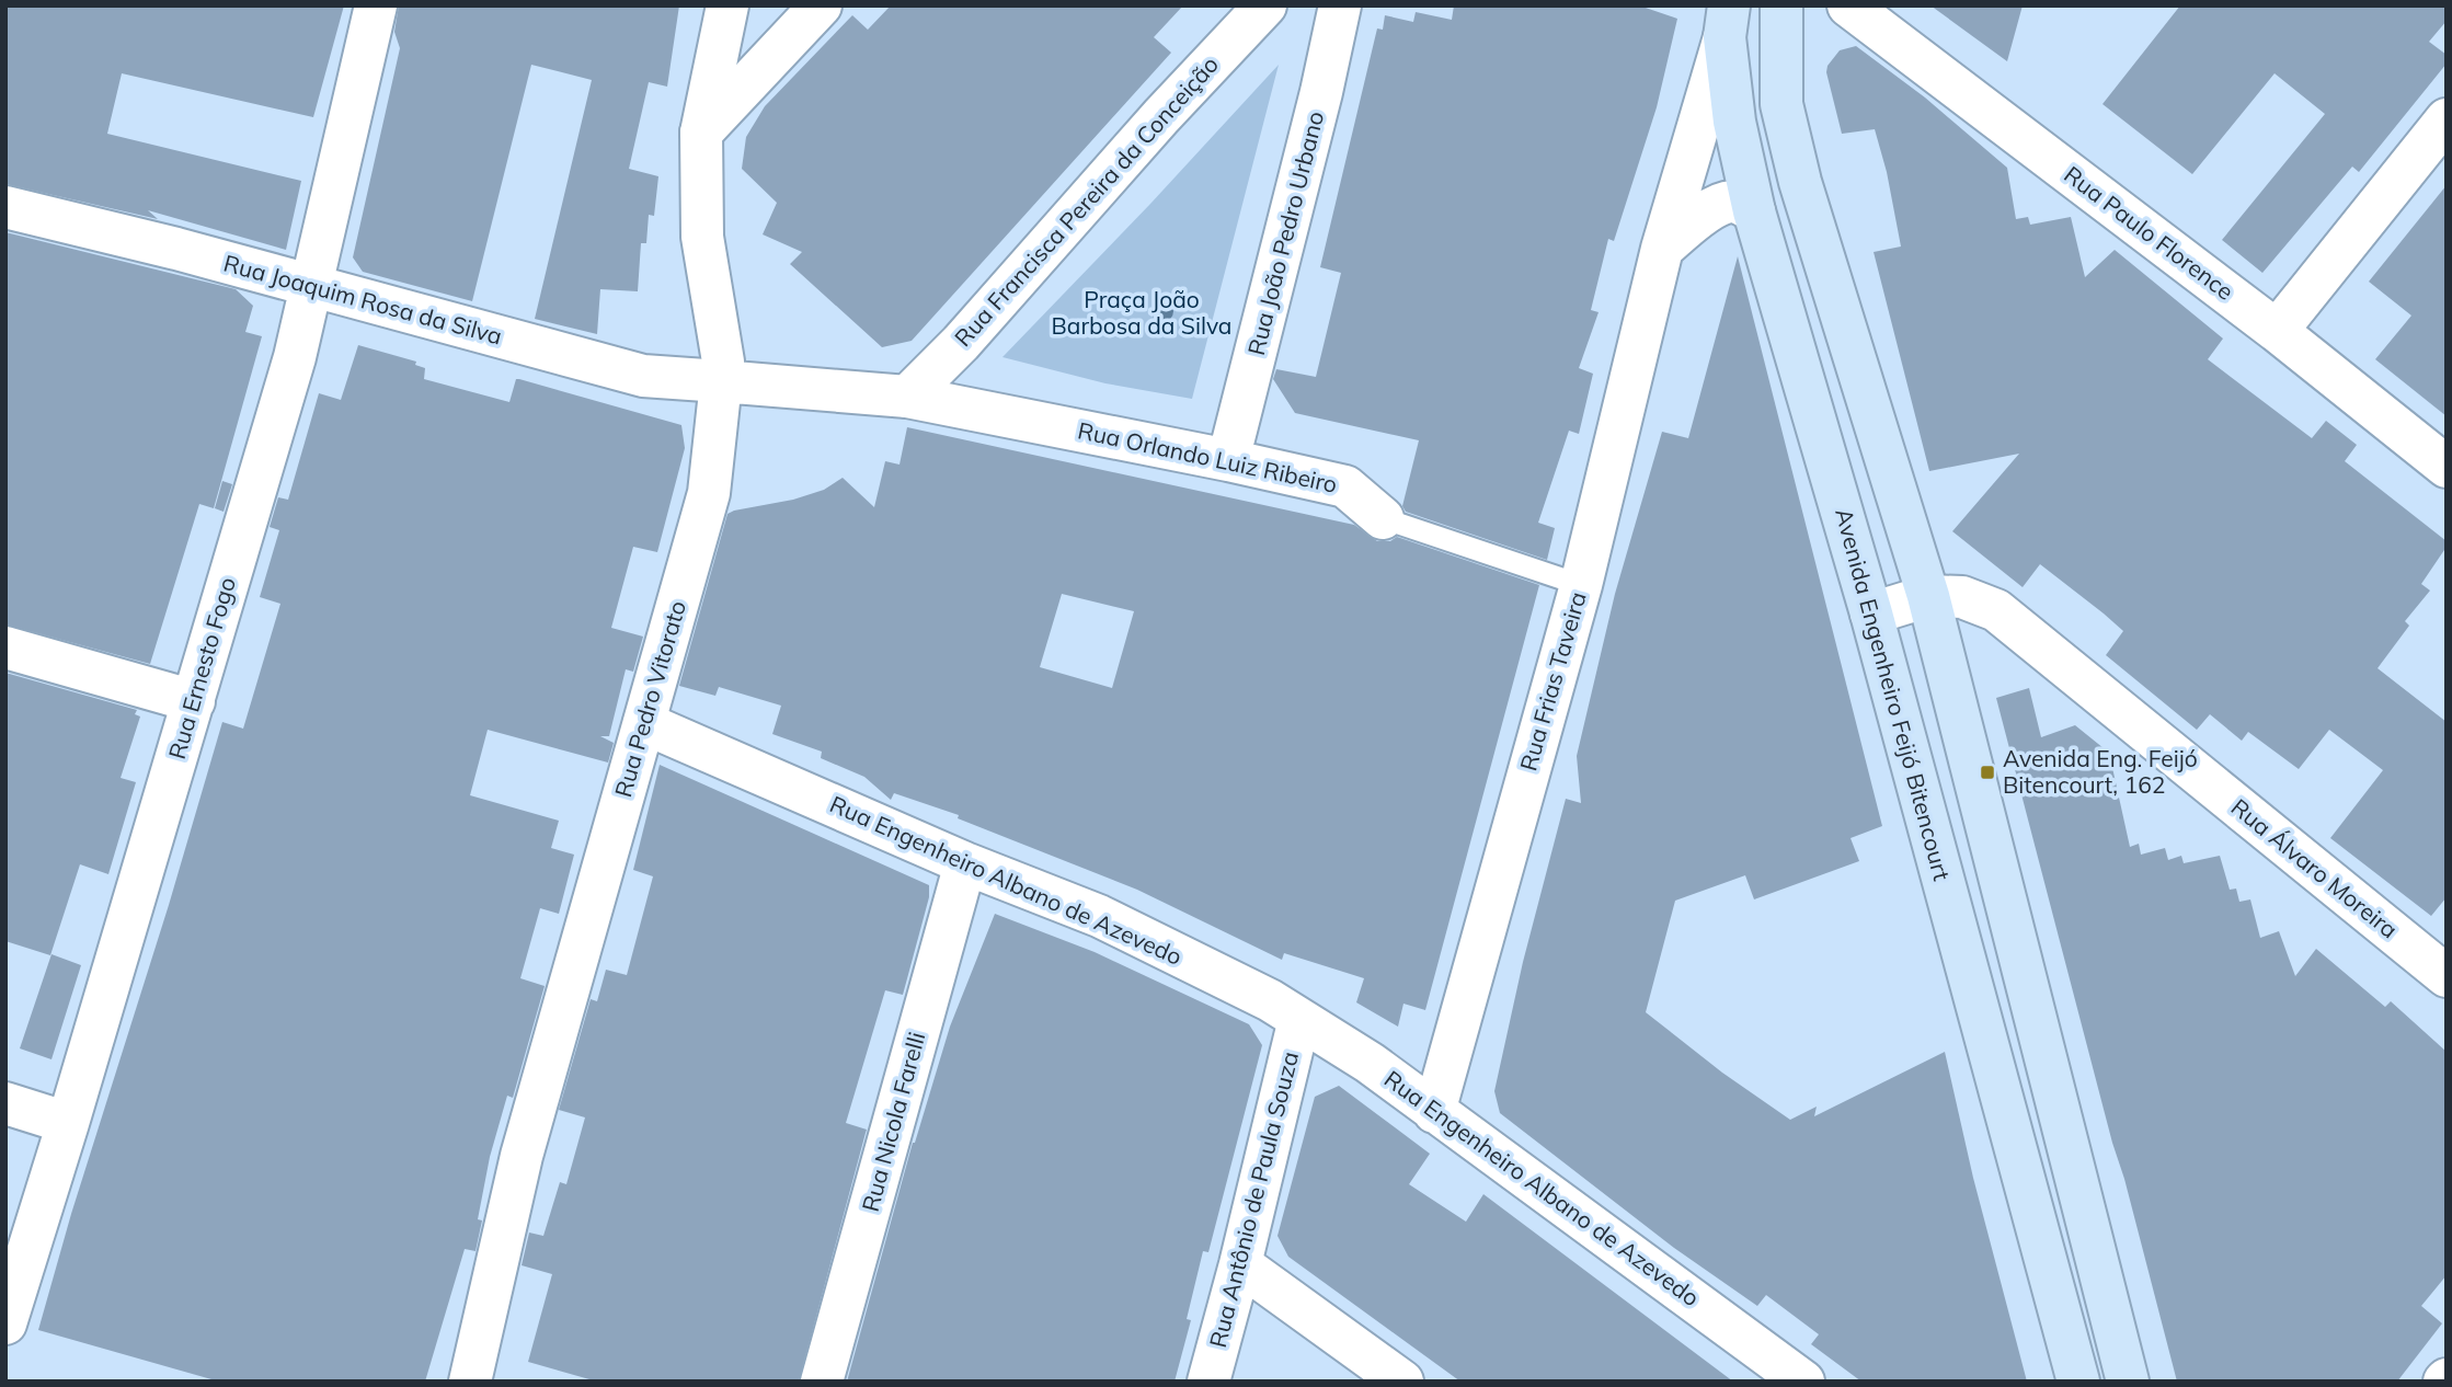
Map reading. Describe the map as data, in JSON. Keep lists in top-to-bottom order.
{
  "streets": {
    "main road": ["Avenida Engenheiro Feijó Bitencourt"],
    "street": [
      "Rua Francisca Pereira da Conceição",
      "Rua João Pedro Urbano",
      "Rua Paulo Florence",
      "Rua Joaquim Rosa da Silva",
      "Rua Orlando Luiz Ribeiro",
      "Rua Ernesto Fogo",
      "Rua Frias Taveira",
      "Rua Pedro Vitorato",
      "Rua Álvaro Moreira",
      "Rua Engenheiro Albano de Azevedo",
      "Rua Nicola Farelli",
      "Rua Antônio de Paula Souza"
    ]
  },
  "crossings": [
    ["Rua Francisca Pereira da Conceição", "Rua Joaquim Rosa da Silva"],
    ["Rua Francisca Pereira da Conceição", "Rua Orlando Luiz Ribeiro"],
    ["Rua João Pedro Urbano", "Rua Orlando Luiz Ribeiro"],
    ["Rua Joaquim Rosa da Silva", "Rua Orlando Luiz Ribeiro"],
    ["Rua Joaquim Rosa da Silva", "Rua Ernesto Fogo"],
    ["Rua Joaquim Rosa da Silva", "Rua Pedro Vitorato"],
    ["Rua Orlando Luiz Ribeiro", "Rua Frias Taveira"],
    ["Rua Frias Taveira", "Avenida Engenheiro Feijó Bitencourt"],
    ["Rua Frias Taveira", "Rua Engenheiro Albano de Azevedo"],
    ["Avenida Engenheiro Feijó Bitencourt", "Rua Álvaro Moreira"],
    ["Rua Pedro Vitorato", "Rua Engenheiro Albano de Azevedo"],
    ["Rua Engenheiro Albano de Azevedo", "Rua Nicola Farelli"],
    ["Rua Engenheiro Albano de Azevedo", "Rua Antônio de Paula Souza"]
  ],
  "parks": ["Praça João Barbosa da Silva"],
  "places": {
    "transit": ["Avenida Eng. Feijó Bitencourt, 162"]
  }
}
